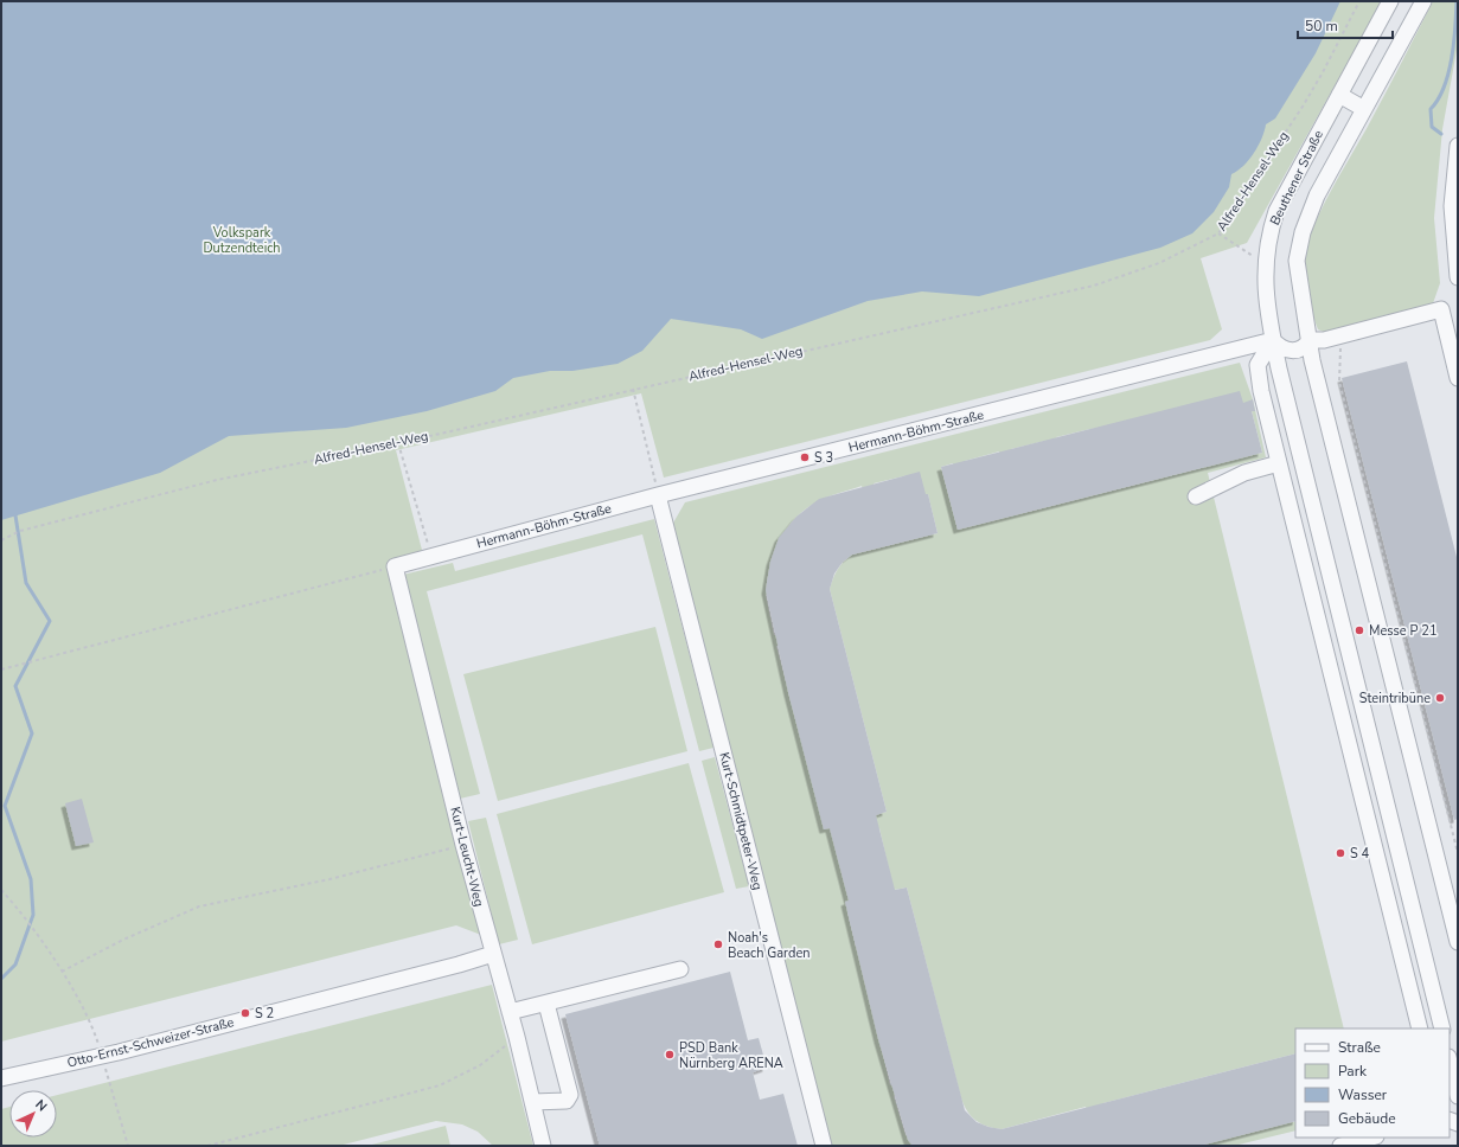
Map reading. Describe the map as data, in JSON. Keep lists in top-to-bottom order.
{
  "streets": {
    "street": [
      "Beuthener Straße",
      "Hermann-Böhm-Straße",
      "Kurt-Schmidtpeter-Weg",
      "Kurt-Leucht-Weg",
      "Otto-Ernst-Schweizer-Straße"
    ],
    "path": ["Alfred-Hensel-Weg"]
  },
  "crossings": [
    ["Beuthener Straße", "Hermann-Böhm-Straße"],
    ["Hermann-Böhm-Straße", "Kurt-Schmidtpeter-Weg"],
    ["Hermann-Böhm-Straße", "Kurt-Leucht-Weg"],
    ["Kurt-Leucht-Weg", "Otto-Ernst-Schweizer-Straße"]
  ],
  "parks": ["Volkspark Dutzendteich"],
  "places": [
    "S 3",
    "Messe P 21",
    "Steintribüne",
    "S 4",
    "Noah's Beach Garden",
    "S 2",
    "PSD Bank Nürnberg ARENA"
  ],
  "legend": [
    "Straße",
    "Park",
    "Wasser",
    "Gebäude"
  ],
  "scale_bar": "50 m",
  "north": "top right"
}
